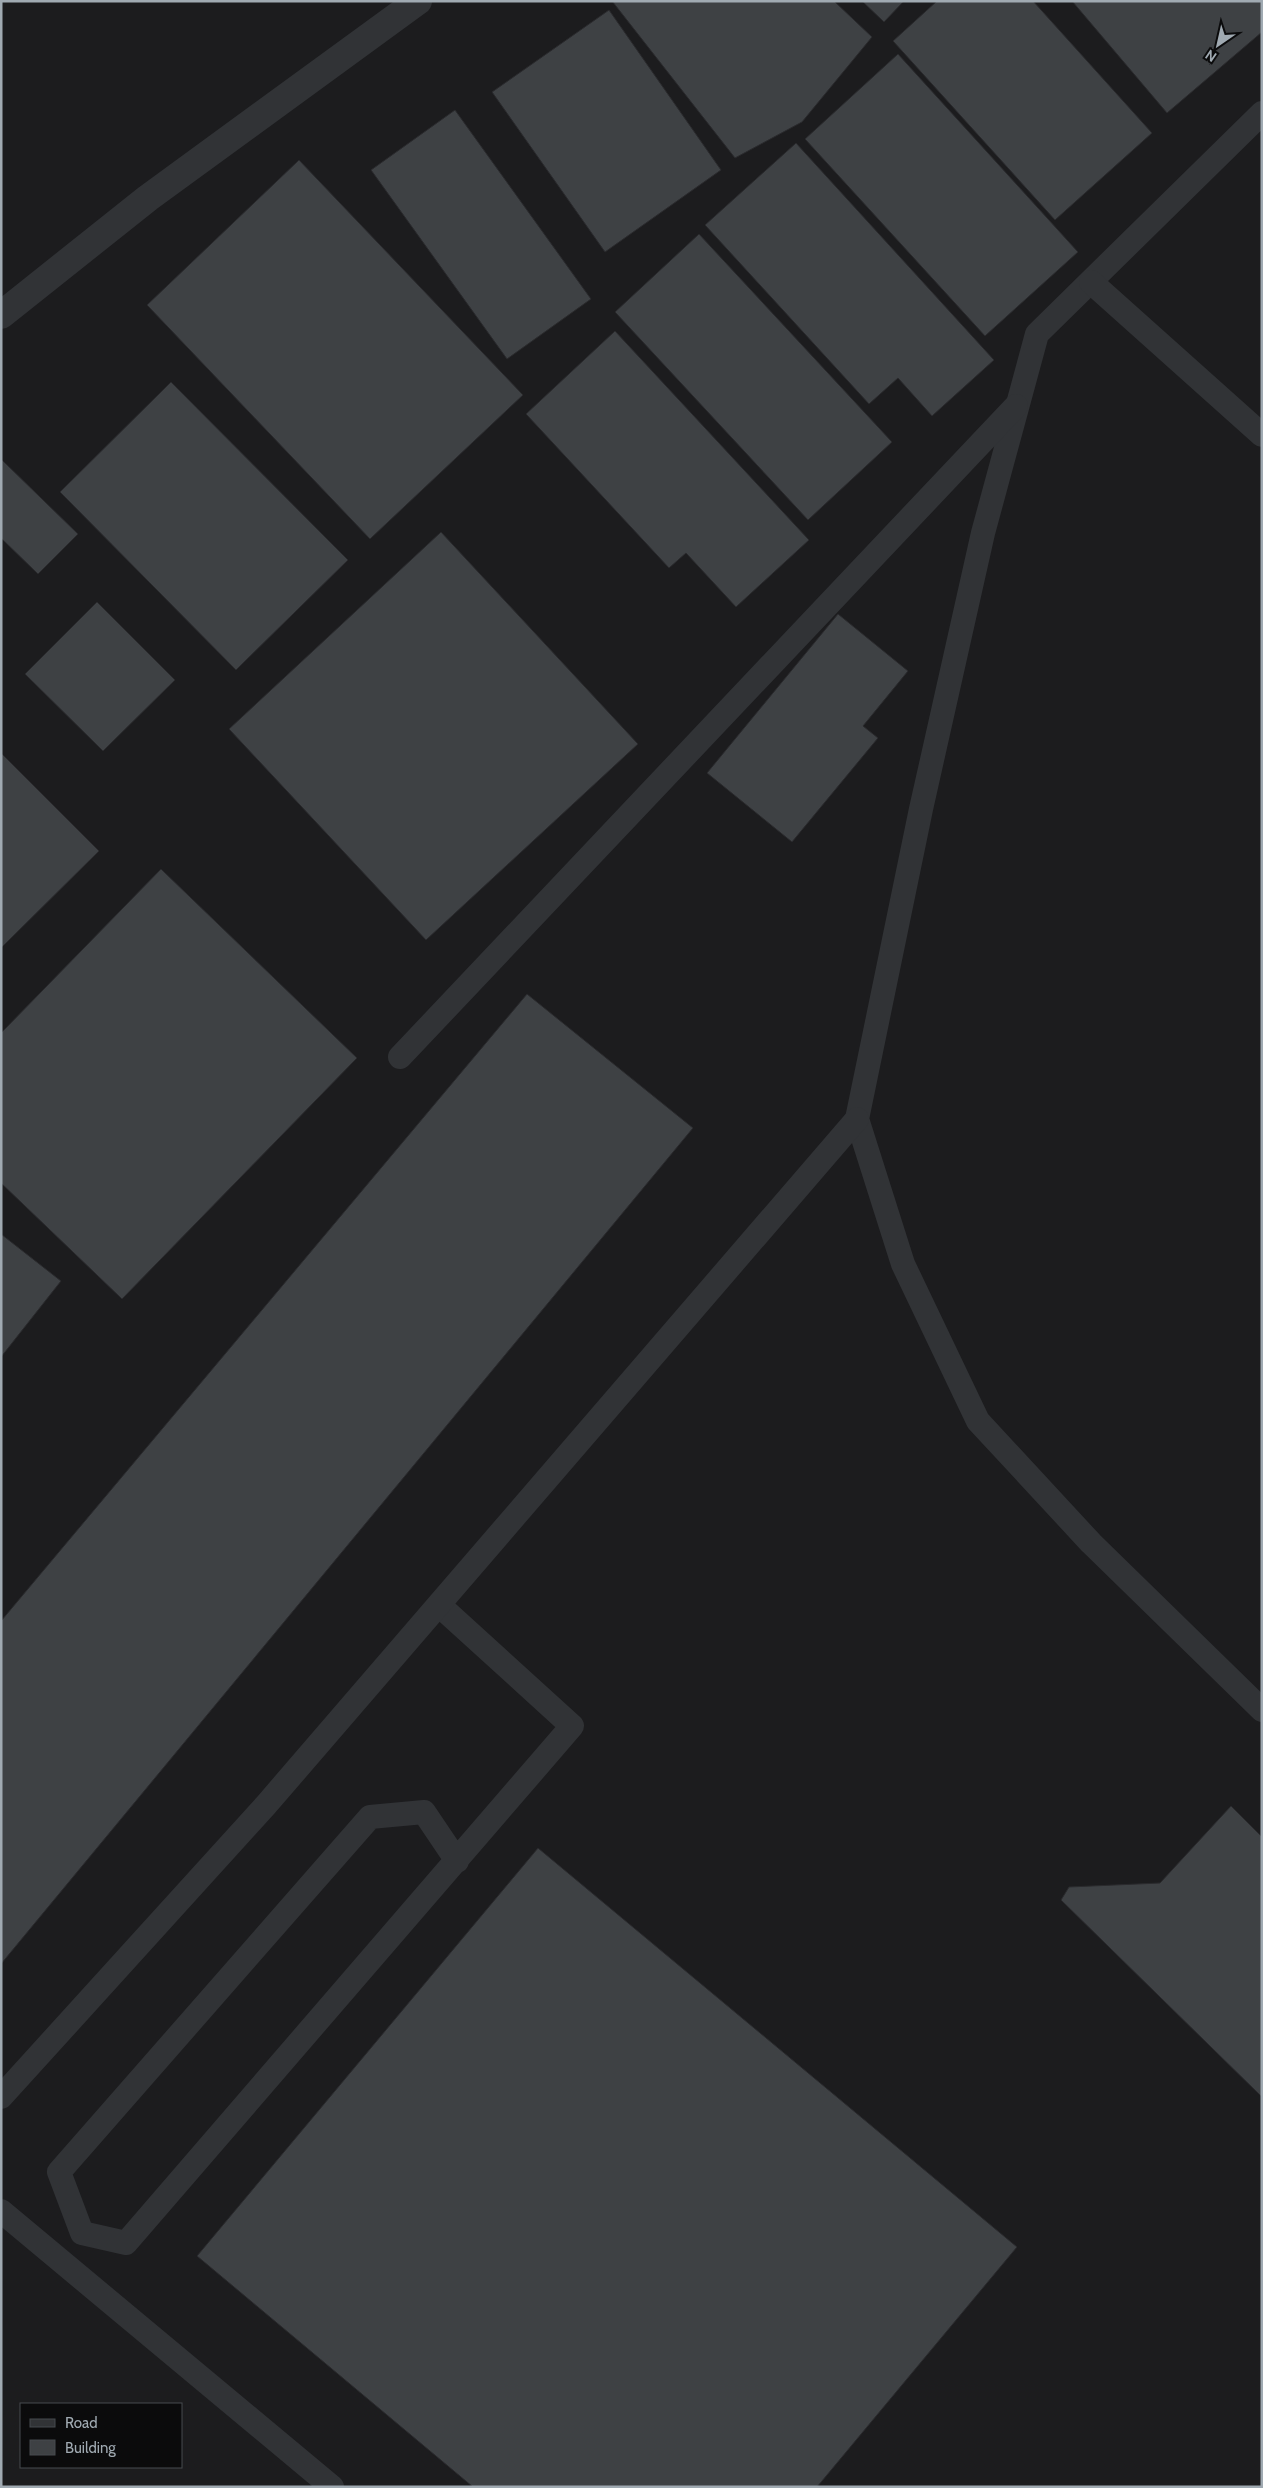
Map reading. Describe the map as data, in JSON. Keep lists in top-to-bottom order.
{
  "legend": ["Road", "Building"],
  "north": "bottom left"
}
